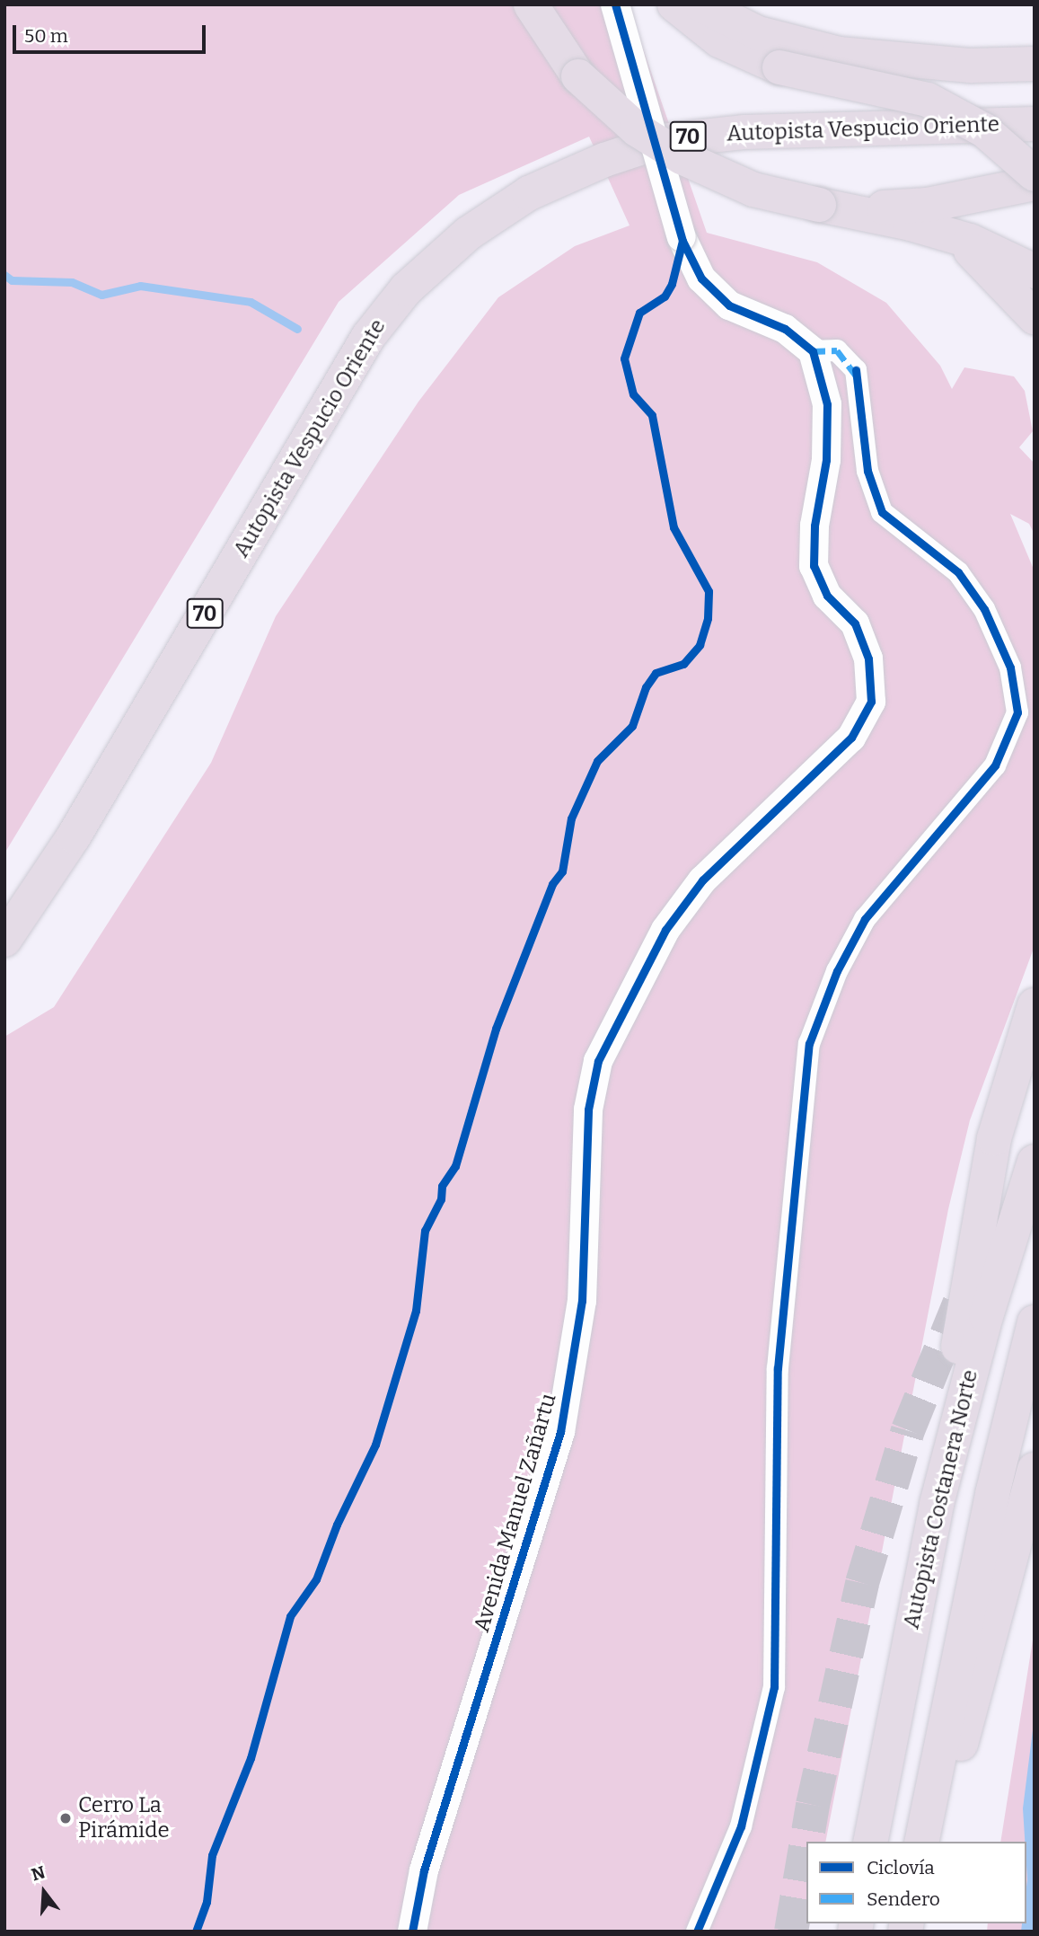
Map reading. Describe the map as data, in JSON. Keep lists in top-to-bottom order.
{
  "streets": {
    "highway": ["Autopista Vespucio Oriente", "70", "Autopista Costanera Norte"],
    "street": ["Avenida Manuel Zañartu"]
  },
  "places": ["Cerro La Pirámide"],
  "legend": ["Ciclovía", "Sendero"],
  "scale_bar": "50 m",
  "north": "top"
}
